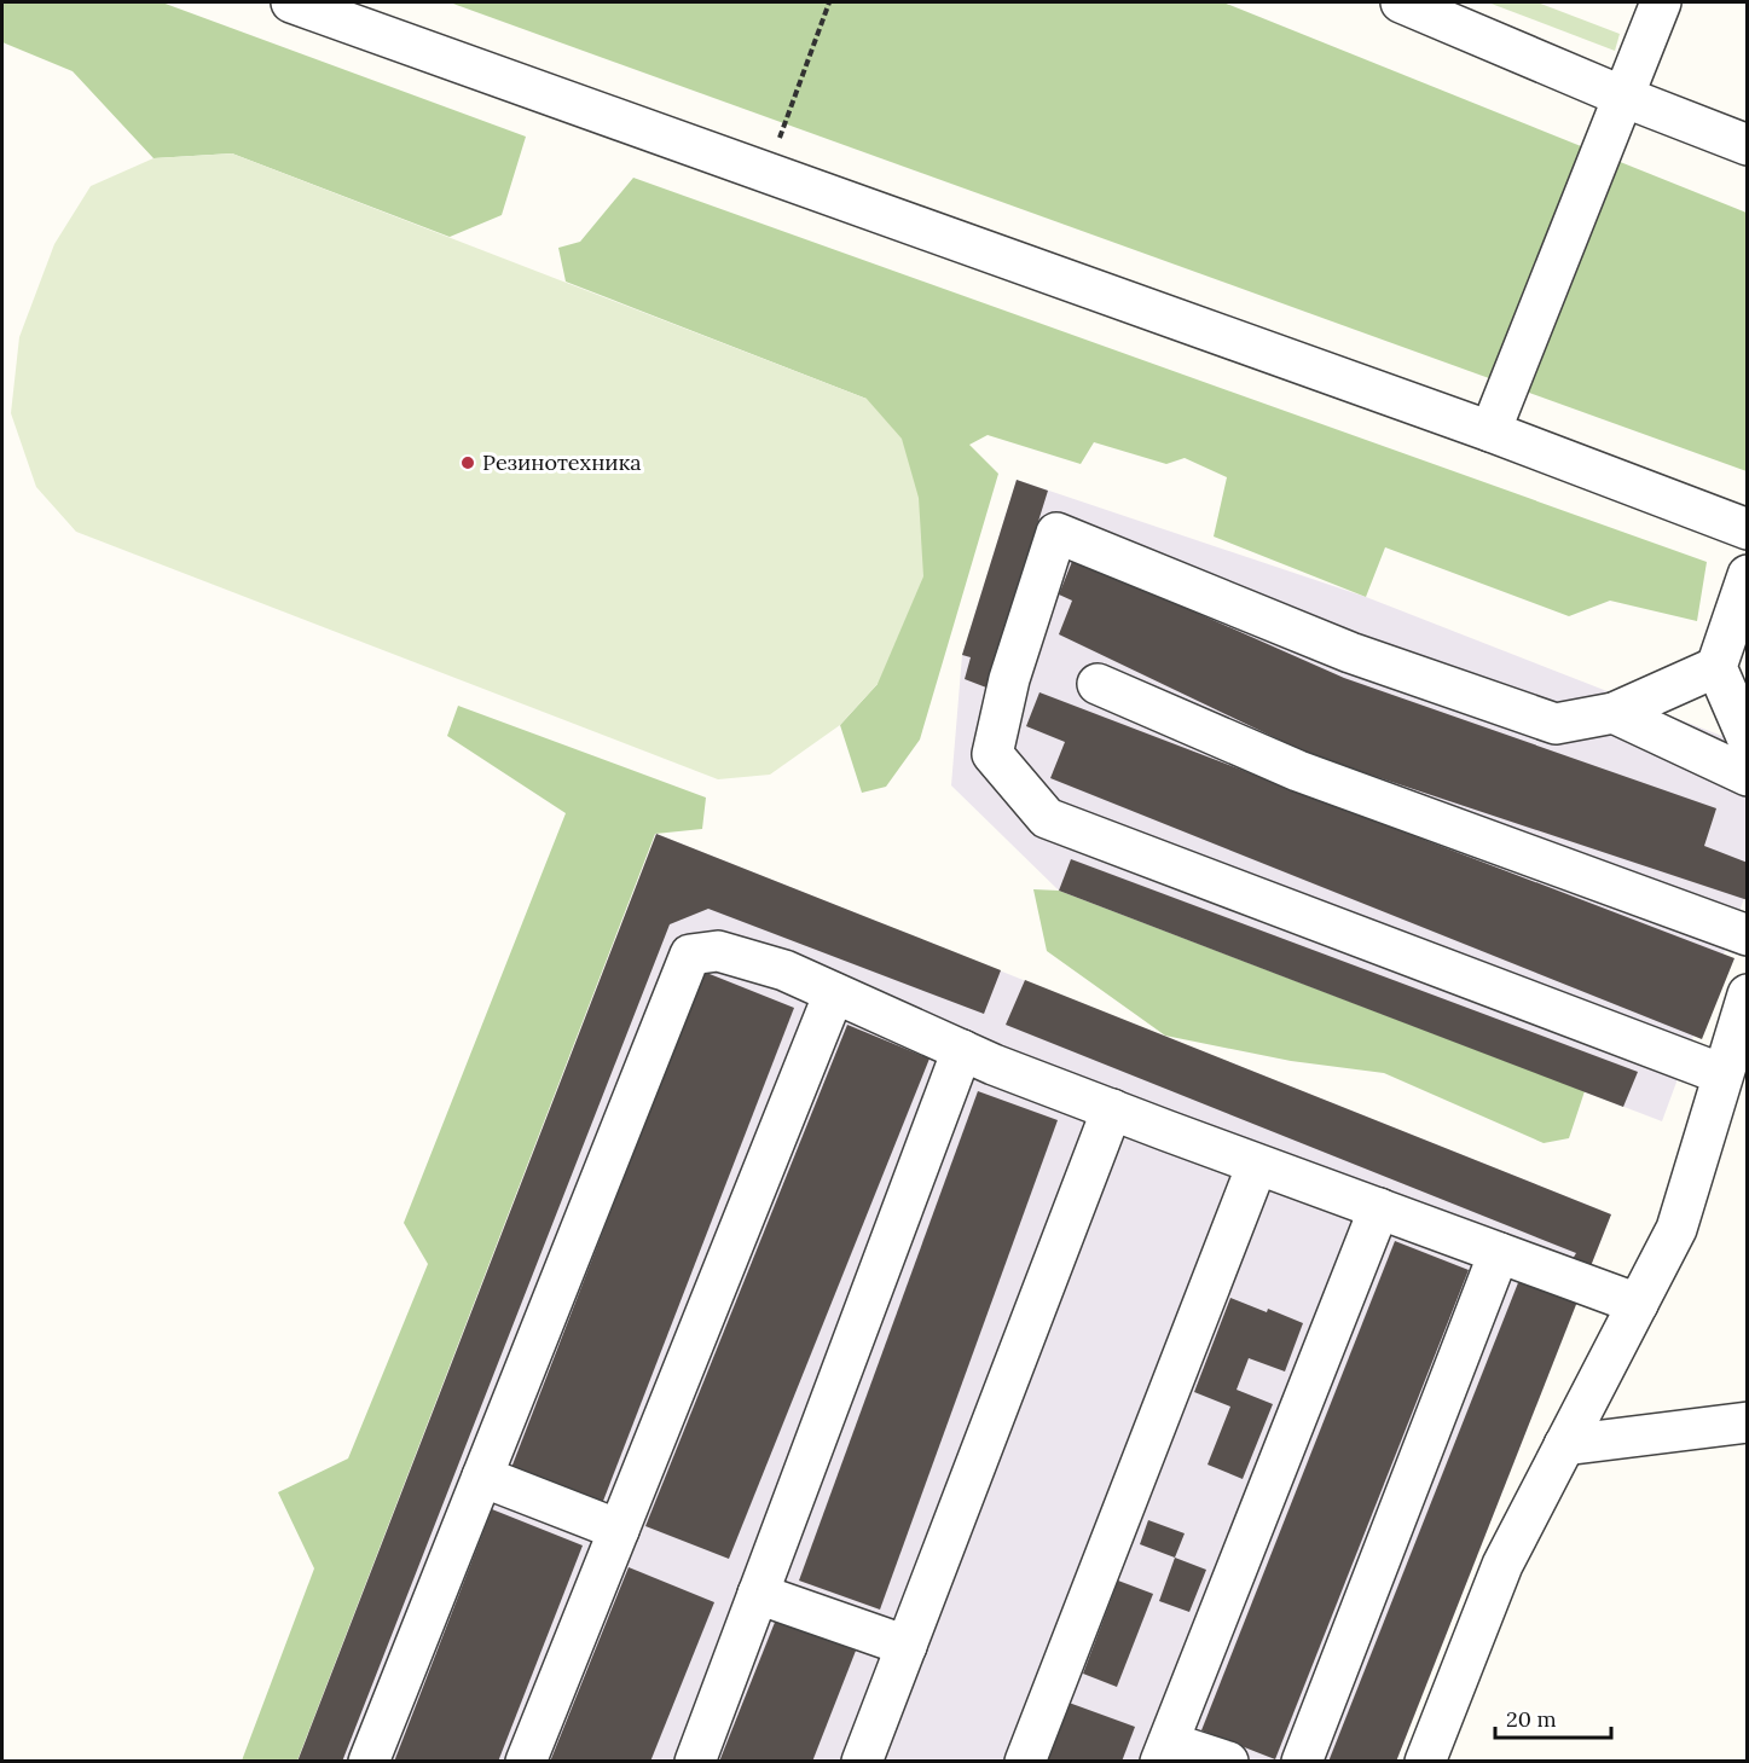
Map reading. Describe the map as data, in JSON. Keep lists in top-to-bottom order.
{
  "places": ["Резинотехника"],
  "scale_bar": "20 m"
}
